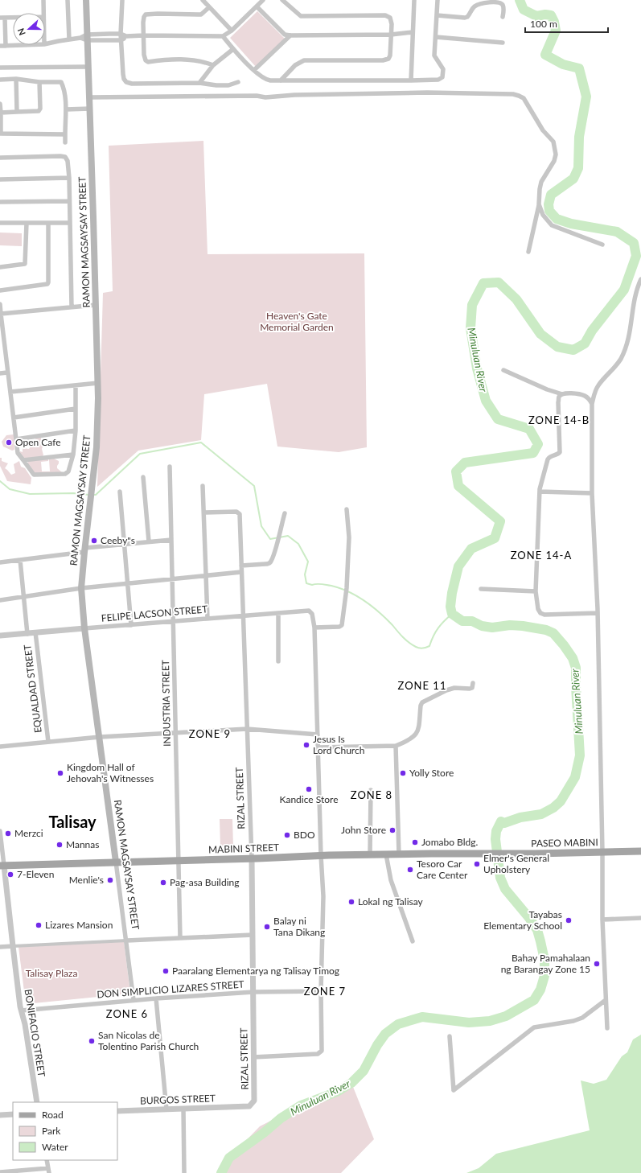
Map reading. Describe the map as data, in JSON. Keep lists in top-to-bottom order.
{
  "streets": {
    "main road": ["RAMON MAGSAYSAY STREET", "PASEO MABINI", "MABINI STREET"],
    "street": [
      "FELIPE LACSON STREET",
      "EQUALDAD STREET",
      "INDUSTRIA STREET",
      "RIZAL STREET",
      "DON SIMPLICIO LIZARES STREET",
      "BONIFACIO STREET",
      "BURGOS STREET"
    ]
  },
  "crossings": [
    ["RAMON MAGSAYSAY STREET", "FELIPE LACSON STREET"],
    ["RAMON MAGSAYSAY STREET", "MABINI STREET"],
    ["RAMON MAGSAYSAY STREET", "DON SIMPLICIO LIZARES STREET"],
    ["FELIPE LACSON STREET", "EQUALDAD STREET"],
    ["FELIPE LACSON STREET", "INDUSTRIA STREET"],
    ["FELIPE LACSON STREET", "RIZAL STREET"],
    ["INDUSTRIA STREET", "MABINI STREET"],
    ["RIZAL STREET", "MABINI STREET"],
    ["RIZAL STREET", "DON SIMPLICIO LIZARES STREET"],
    ["RIZAL STREET", "BURGOS STREET"],
    ["PASEO MABINI", "MABINI STREET"],
    ["MABINI STREET", "BONIFACIO STREET"],
    ["DON SIMPLICIO LIZARES STREET", "BONIFACIO STREET"]
  ],
  "districts": [
    "ZONE 14-B",
    "ZONE 14-A",
    "ZONE 11",
    "ZONE 9",
    "ZONE 8",
    "Talisay",
    "ZONE 7",
    "ZONE 6"
  ],
  "water": ["Minuluan River"],
  "parks": ["Heaven's Gate Memorial Garden", "Talisay Plaza"],
  "places": [
    "Open Cafe",
    "Ceeby\"s",
    "Jesus Is Lord Church",
    "Kingdom Hall of Jehovah's Witnesses",
    "Yolly Store",
    "Kandice Store",
    "John Store",
    "Merzci",
    "BDO",
    "Jomabo Bldg.",
    "Mannas",
    "Elmer's General Upholstery",
    "Tesoro Car Care Center",
    "7-Eleven",
    "Menlie's",
    "Pag-asa Building",
    "Lokal ng Talisay",
    "Tayabas Elementary School",
    "Lizares Mansion",
    "Balay ni Tana Dikang",
    "Bahay Pamahalaan ng Barangay Zone 15",
    "Paaralang Elementarya ng Talisay Timog",
    "San Nicolas de Tolentino Parish Church"
  ],
  "legend": ["Road", "Park", "Water"],
  "scale_bar": "100 m",
  "north": "left"
}
